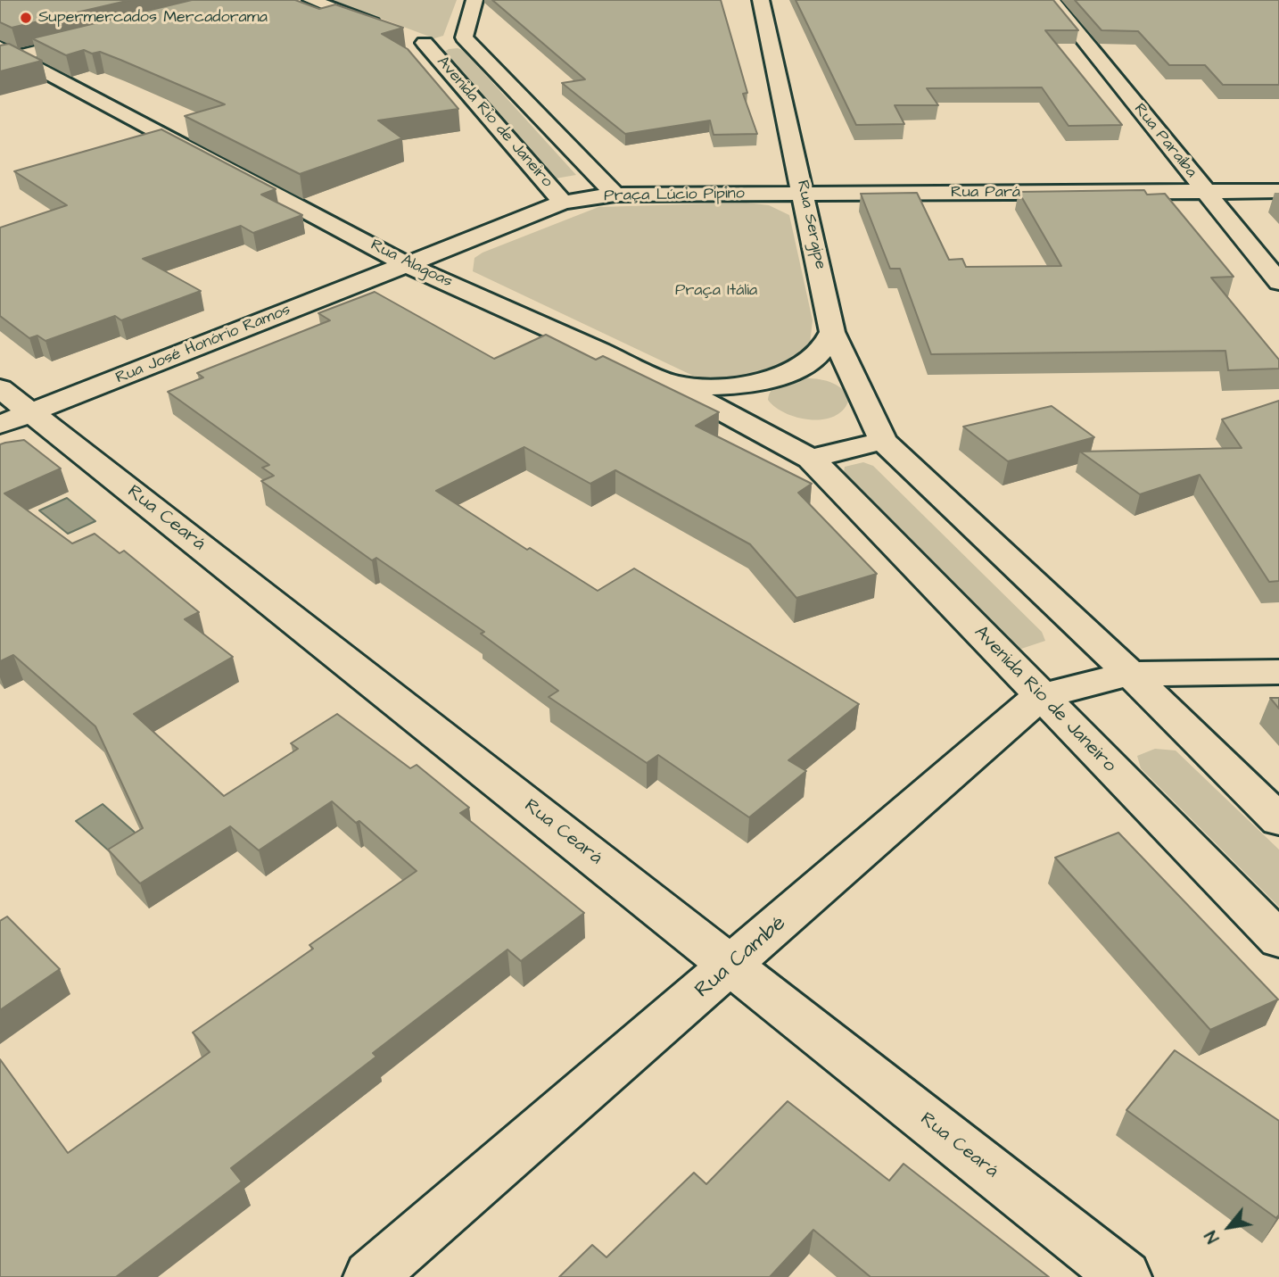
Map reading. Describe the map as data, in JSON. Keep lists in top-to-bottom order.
{
  "streets": {
    "street": [
      "Avenida Rio de Janeiro",
      "Rua Paraíba",
      "Rua Pará",
      "Praça Lúcio Pipino",
      "Rua Sergipe",
      "Rua Alagoas",
      "Rua José Honório Ramos",
      "Rua Ceará",
      "Rua Cambé"
    ]
  },
  "crossings": [
    ["Avenida Rio de Janeiro", "Praça Lúcio Pipino"],
    ["Avenida Rio de Janeiro", "Rua Alagoas"],
    ["Avenida Rio de Janeiro", "Rua Cambé"],
    ["Rua Paraíba", "Rua Pará"],
    ["Rua Pará", "Praça Lúcio Pipino"],
    ["Rua Pará", "Rua Sergipe"],
    ["Praça Lúcio Pipino", "Rua Sergipe"],
    ["Praça Lúcio Pipino", "Rua Alagoas"],
    ["Praça Lúcio Pipino", "Rua José Honório Ramos"],
    ["Rua Alagoas", "Rua José Honório Ramos"],
    ["Rua José Honório Ramos", "Rua Ceará"],
    ["Rua Ceará", "Rua Cambé"]
  ],
  "parks": ["Praça Itália"],
  "places": ["Supermercados Mercadorama"],
  "north": "bottom left"
}
